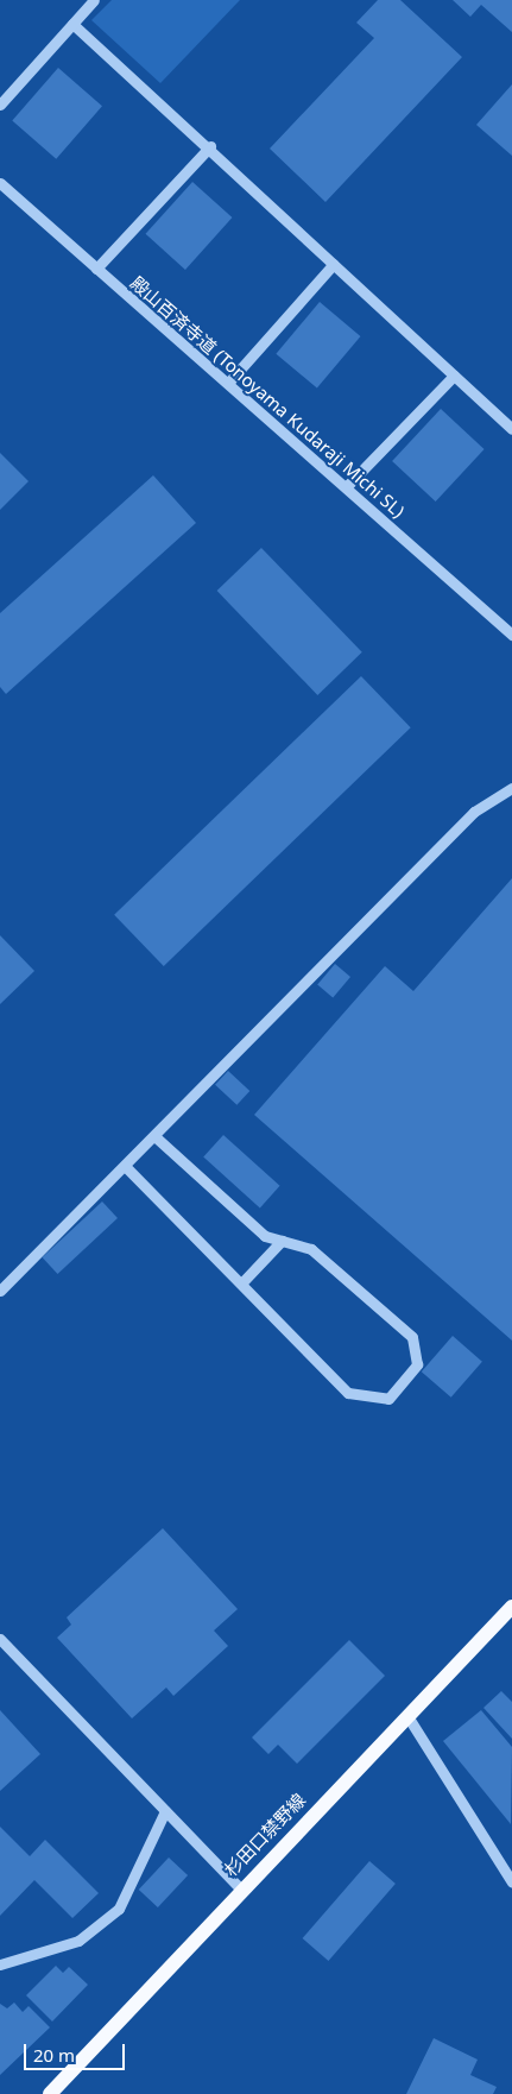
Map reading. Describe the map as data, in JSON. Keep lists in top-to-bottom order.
{
  "streets": {
    "main road": ["杉田口禁野線"],
    "street": ["殿山百済寺道 (Tonoyama Kudaraji Michi SL)"]
  },
  "scale_bar": "20 m"
}
